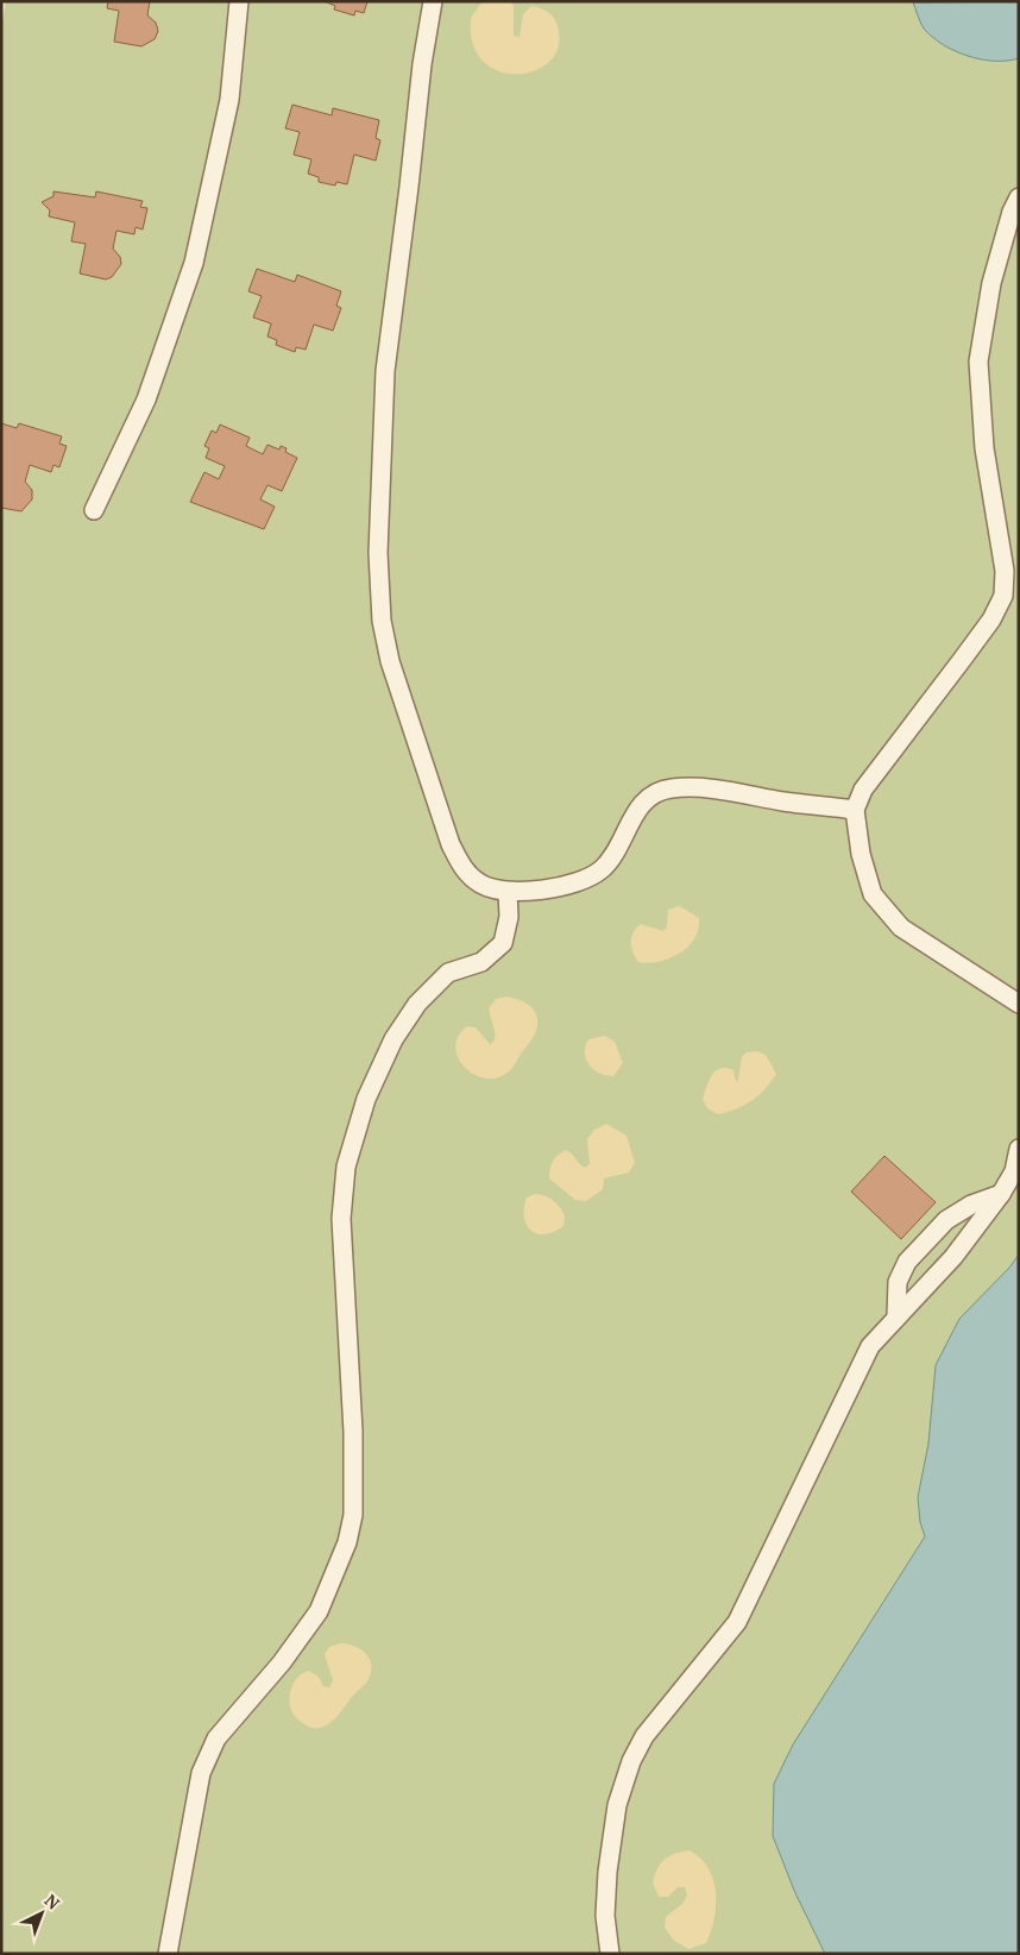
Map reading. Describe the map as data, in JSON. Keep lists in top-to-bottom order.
{
  "north": "top right"
}
